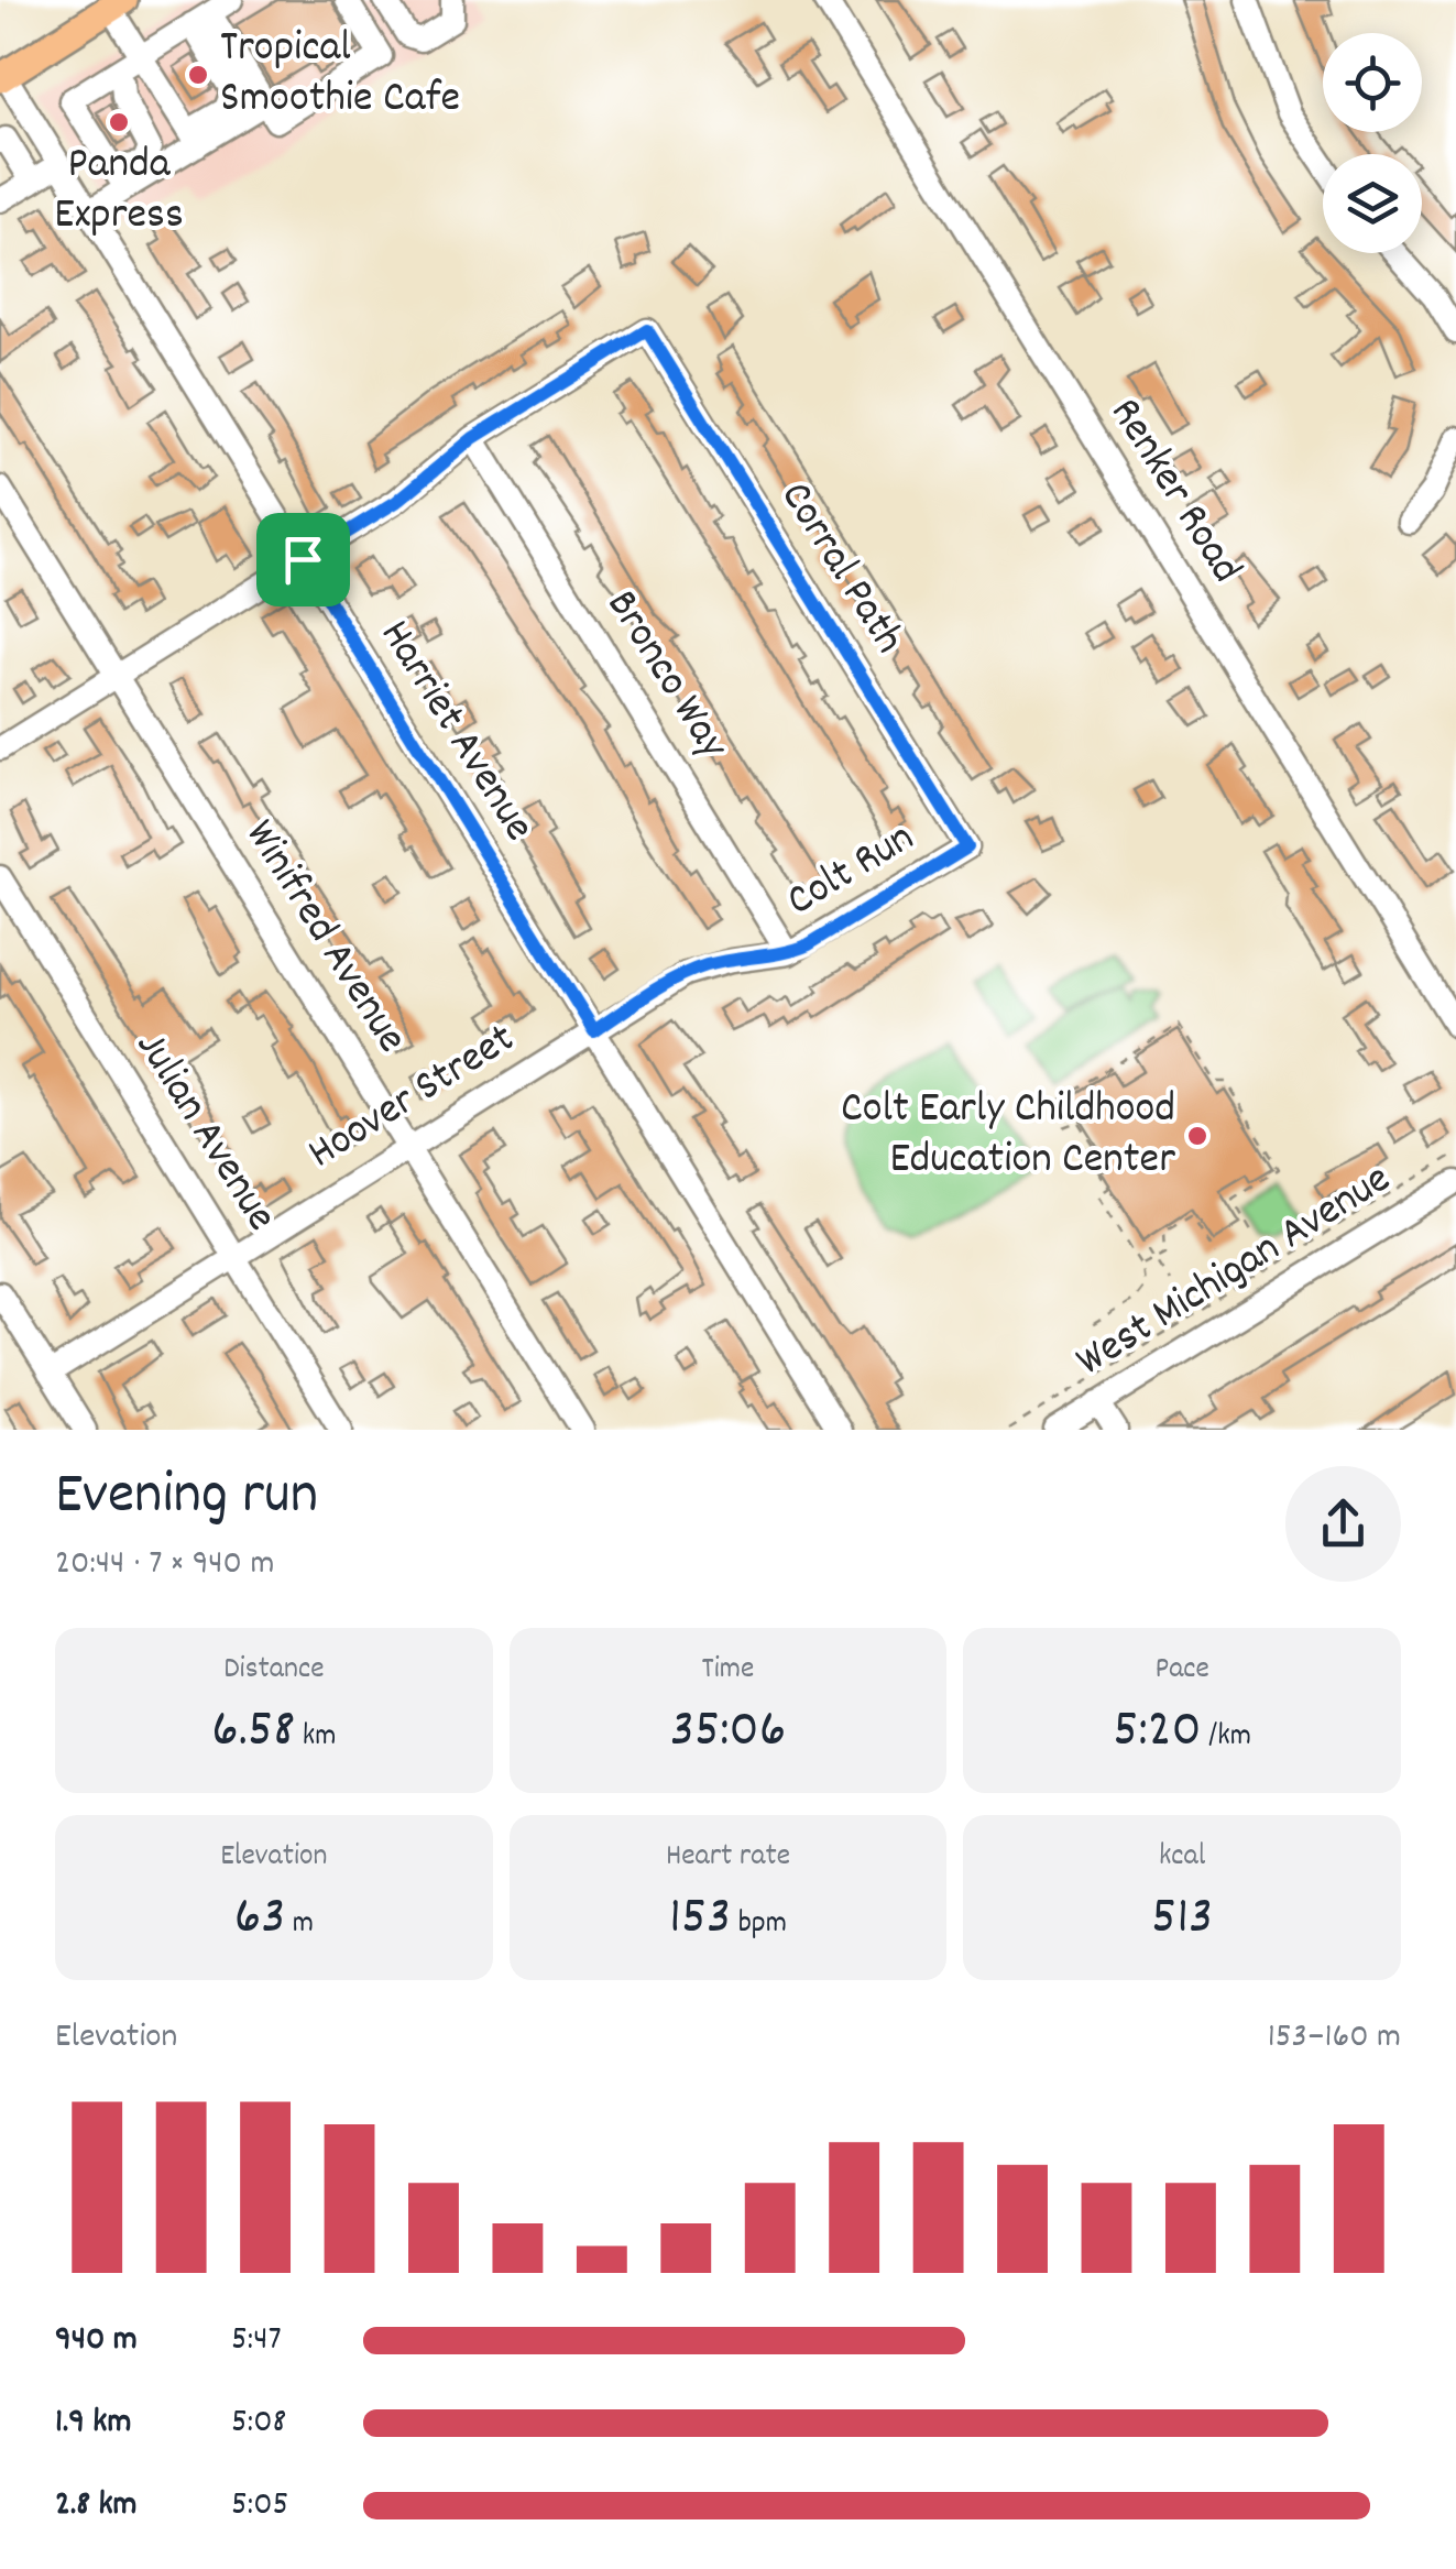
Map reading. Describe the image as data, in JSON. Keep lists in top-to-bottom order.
{
  "streets": {
    "street": [
      "Renker Road",
      "Corral Path",
      "Bronco Way",
      "Harriet Avenue",
      "Colt Run",
      "Winifred Avenue",
      "Hoover Street",
      "Julian Avenue",
      "West Michigan Avenue"
    ]
  },
  "crossings": [
    ["Corral Path", "Bronco Way"],
    ["Corral Path", "Colt Run"],
    ["Bronco Way", "Colt Run"],
    ["Harriet Avenue", "Colt Run"],
    ["Harriet Avenue", "Hoover Street"],
    ["Colt Run", "Hoover Street"],
    ["Winifred Avenue", "Hoover Street"],
    ["Hoover Street", "Julian Avenue"]
  ],
  "places": ["Tropical Smoothie Cafe", "Panda Express", "Colt Early Childhood Education Center"],
  "page": {
    "heading": ["Evening run", "20:44 · 7 × 940 m"],
    "stats": [
      ["Distance", "6.58 km"],
      ["Time", "35:06"],
      ["Pace", "5:20 /km"],
      ["Elevation", "63 m"],
      ["Heart rate", "153 bpm"],
      ["kcal", "513"]
    ],
    "chart": ["Elevation", "153–160 m"],
    "list": [
      {
        "name": "940 m",
        "note": "5:47"
      },
      {
        "name": "1.9 km",
        "note": "5:08"
      },
      {
        "name": "2.8 km",
        "note": "5:05"
      }
    ]
  }
}
